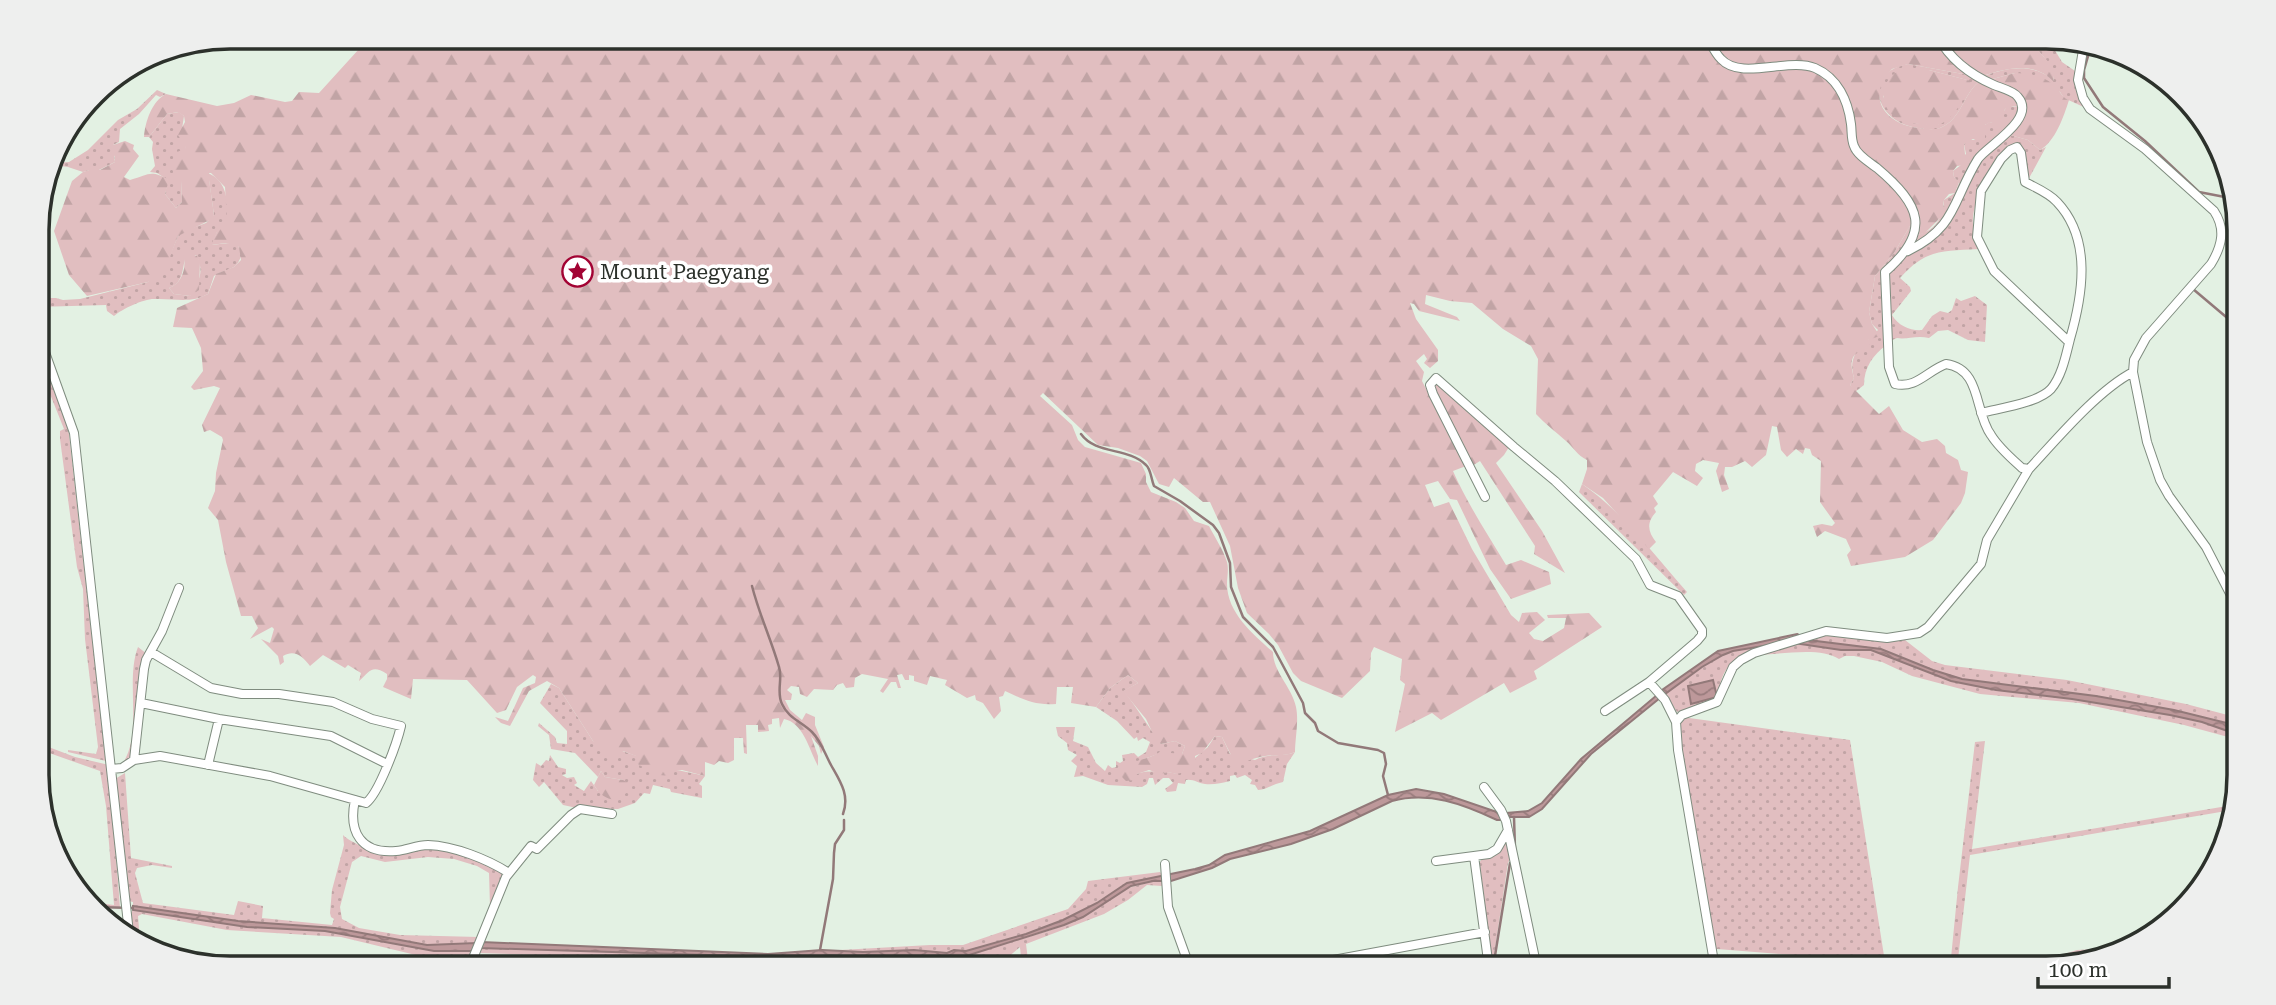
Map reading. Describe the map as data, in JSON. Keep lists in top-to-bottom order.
{
  "places": {
    "place": ["Mount Paegyang"]
  },
  "scale_bar": "100 m"
}
